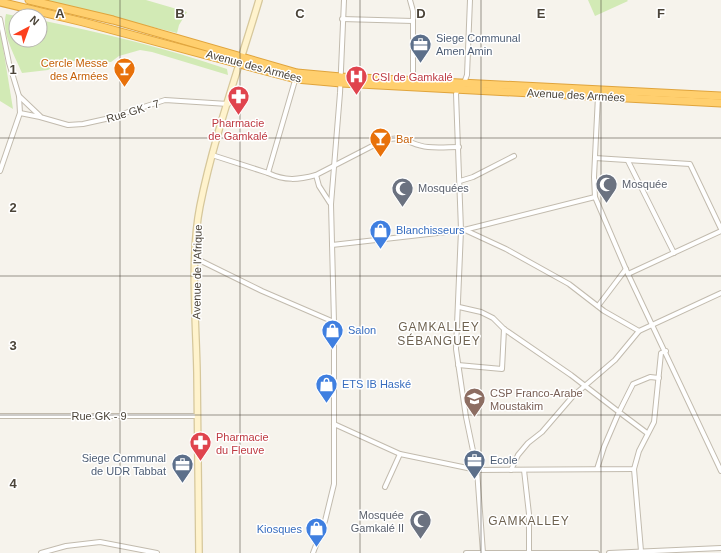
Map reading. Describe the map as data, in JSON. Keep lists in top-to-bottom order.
{
  "streets": {
    "highway": ["Avenue des Armées"],
    "main road": ["Avenue de l'Afrique"],
    "street": ["Rue GK - 7", "Rue GK - 9"]
  },
  "crossings": [
    ["Avenue des Armées", "Avenue de l'Afrique"],
    ["Rue GK - 7", "Avenue de l'Afrique"],
    ["Avenue de l'Afrique", "Rue GK - 9"]
  ],
  "districts": ["GAMKALLEY SÉBANGUEY", "GAMKALLEY"],
  "places": {
    "office": ["Siege Communal Amen Amin", "Ecole", "Siege Communal de UDR Tabbat"],
    "bar": ["Cercle Messe des Armées", "Bar"],
    "hospital": ["CSI de Gamkalé"],
    "pharmacy": ["Pharmacie de Gamkalé", "Pharmacie du Fleuve"],
    "mosque": ["Mosquée", "Mosquées", "Mosquée Gamkalé II"],
    "shop": [
      "Blanchisseurs",
      "Salon",
      "ETS IB Haské",
      "Kiosques"
    ],
    "school or university": ["CSP Franco-Arabe Moustakim"]
  },
  "north": "top right",
  "grid": {
    "columns": [
      "A",
      "B",
      "C",
      "D",
      "E",
      "F"
    ],
    "rows": [
      "1",
      "2",
      "3",
      "4"
    ]
  }
}
